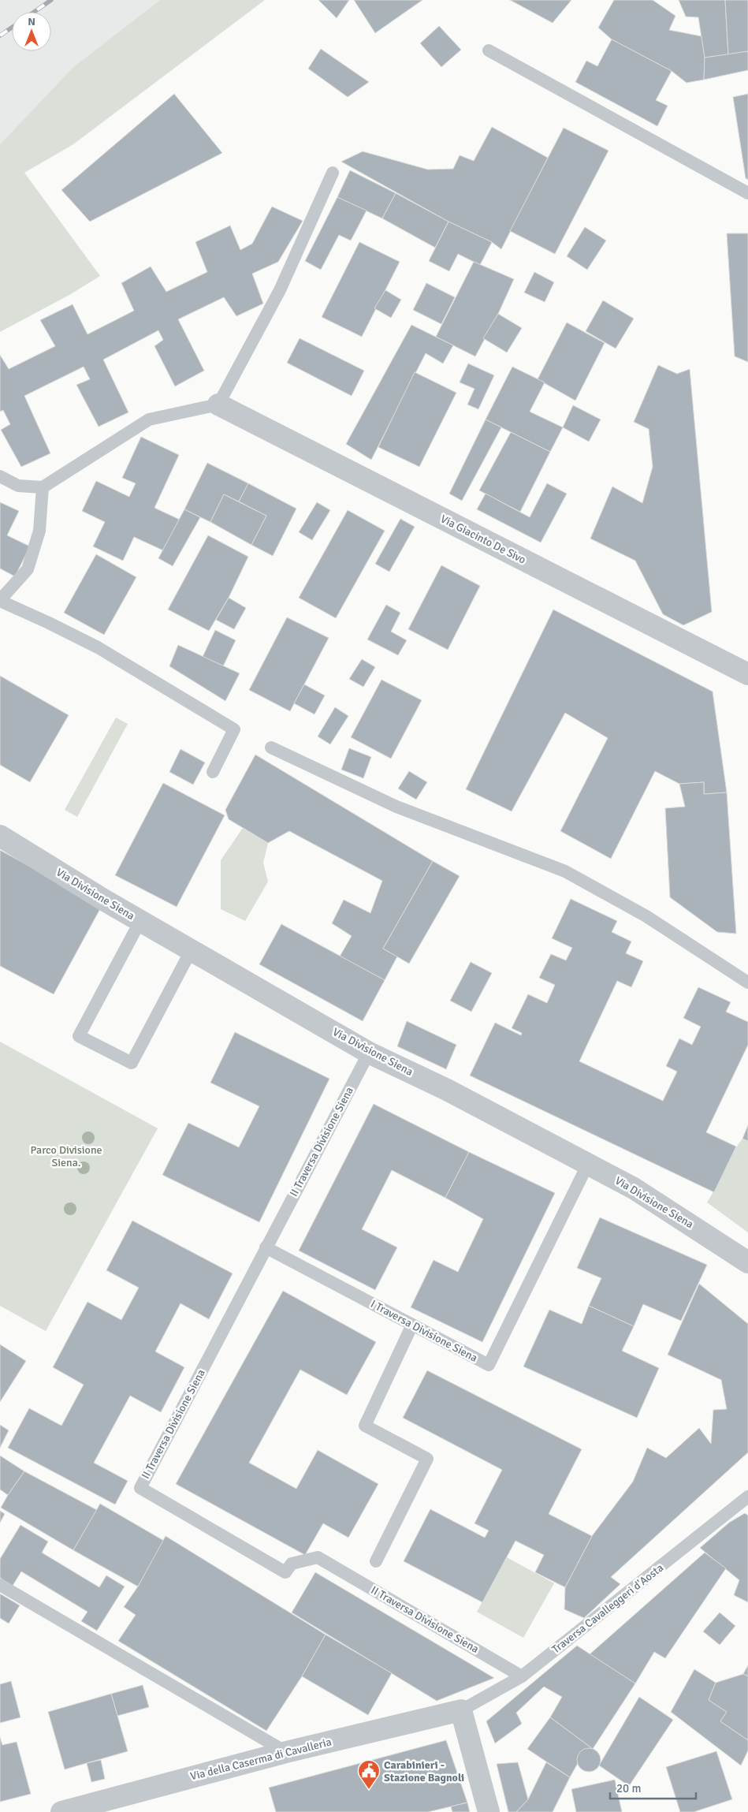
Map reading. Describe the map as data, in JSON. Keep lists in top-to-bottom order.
{
  "streets": {
    "street": ["Via Giacinto De Sivo", "Via Divisione Siena", "Via della Caserma di Cavalleria"],
    "lane": ["II Traversa Divisione Siena", "I Traversa Divisione Siena", "Traversa Cavalleggeri d'Aosta"]
  },
  "crossings": [
    ["Via Divisione Siena", "II Traversa Divisione Siena"],
    ["Via Divisione Siena", "I Traversa Divisione Siena"],
    ["II Traversa Divisione Siena", "I Traversa Divisione Siena"],
    ["II Traversa Divisione Siena", "Traversa Cavalleggeri d'Aosta"],
    ["Traversa Cavalleggeri d'Aosta", "Via della Caserma di Cavalleria"]
  ],
  "parks": ["Parco Divisione Siena."],
  "places": {
    "public building": ["Carabinieri - Stazione Bagnoli"]
  },
  "scale_bar": "20 m",
  "north": "top"
}
